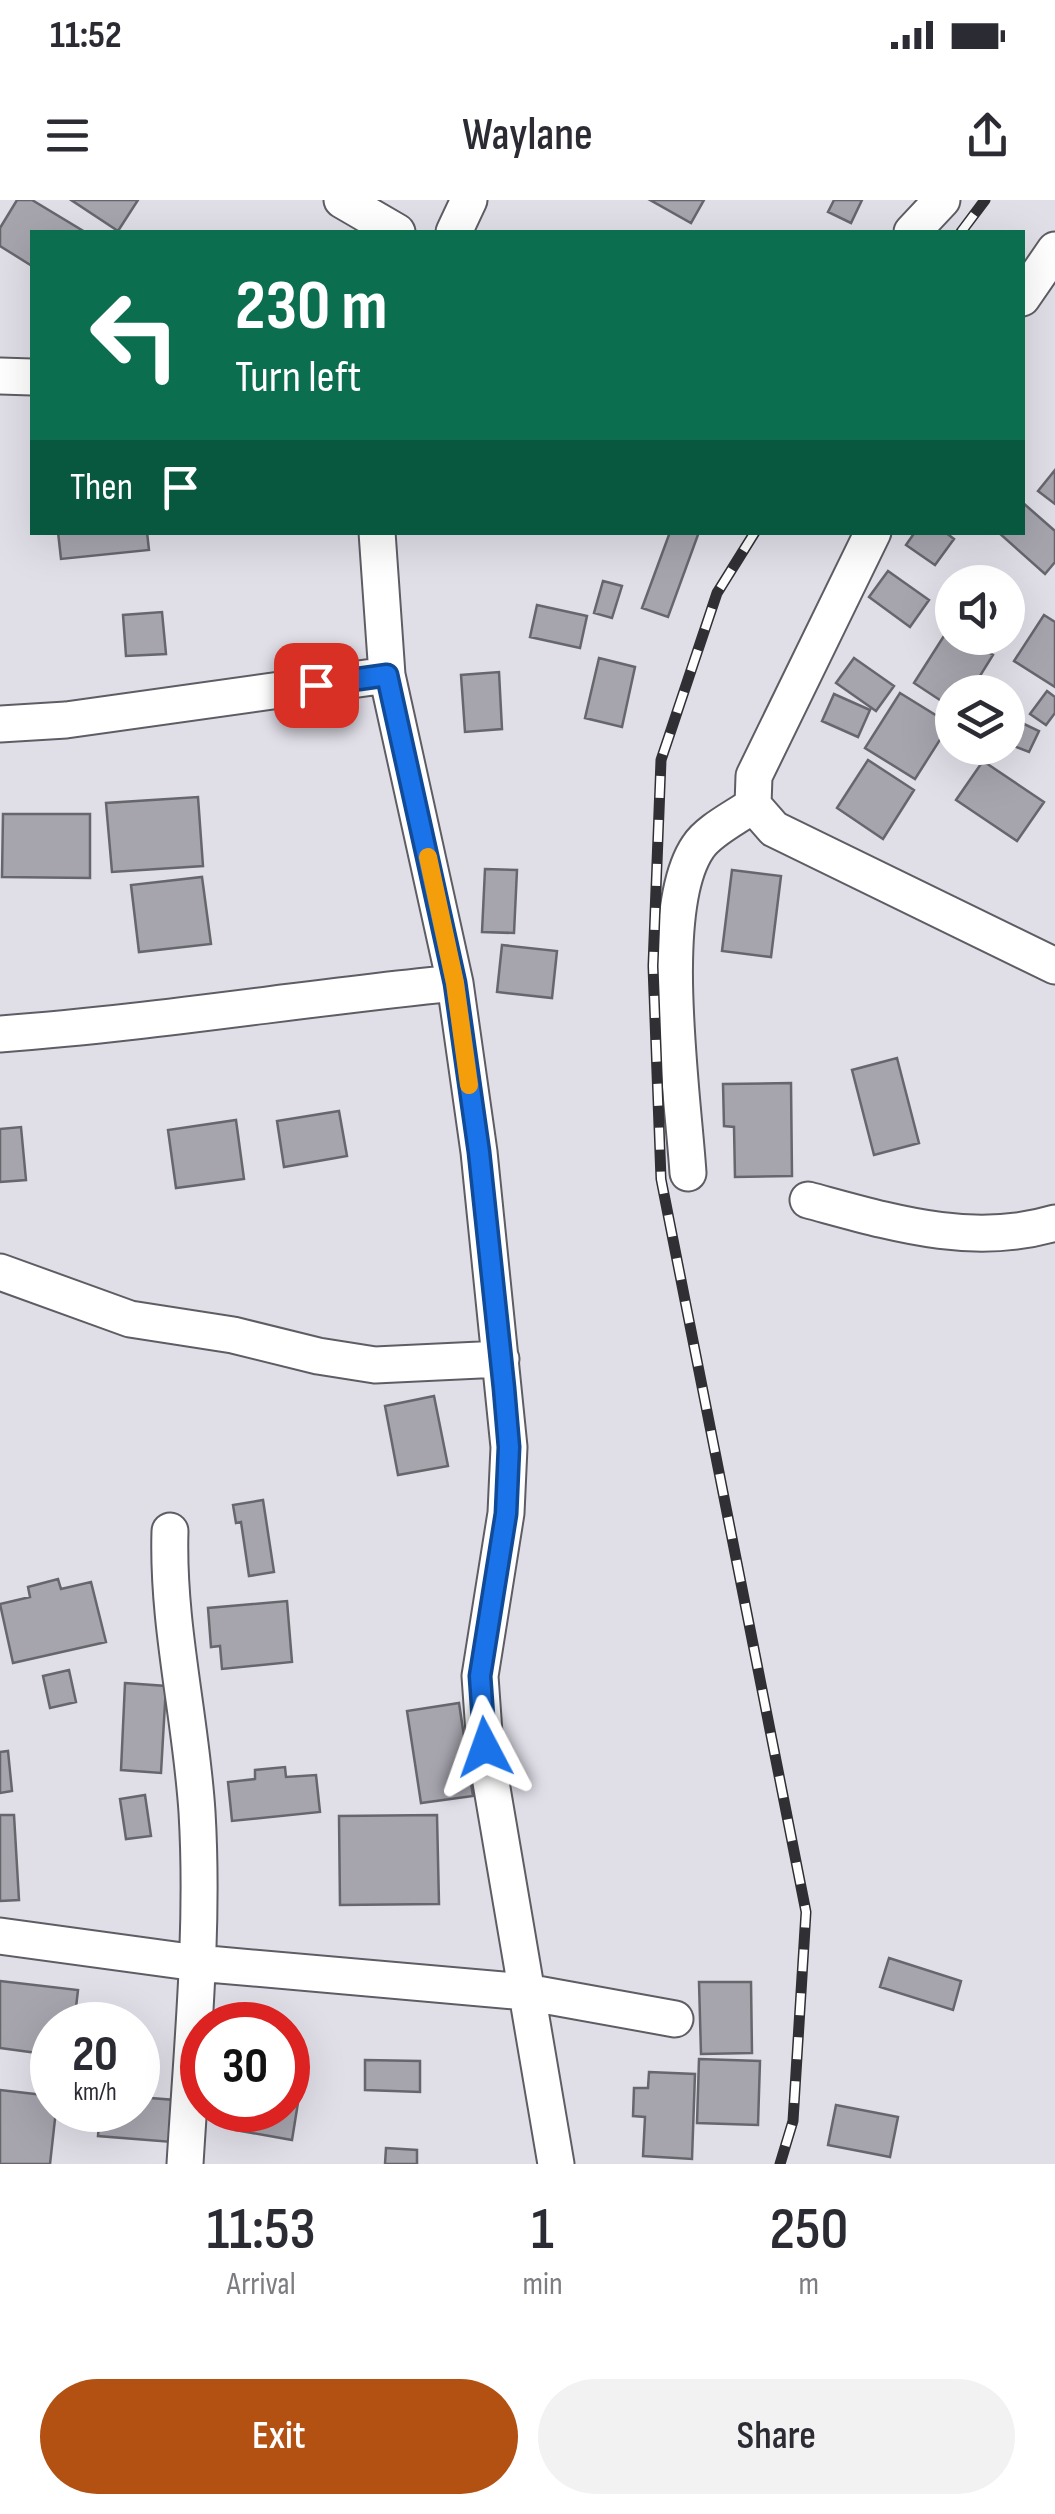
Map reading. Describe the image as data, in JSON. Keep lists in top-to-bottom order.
{
  "page": {
    "status": "11:52",
    "header": "Waylane",
    "turn": ["230 m", "Turn left"],
    "then": "Then",
    "speed": "20 km/h",
    "limit": "30",
    "eta": [
      "11:53",
      "Arrival",
      "1",
      "min",
      "250",
      "m"
    ],
    "buttons": ["Exit", "Share"]
  }
}
